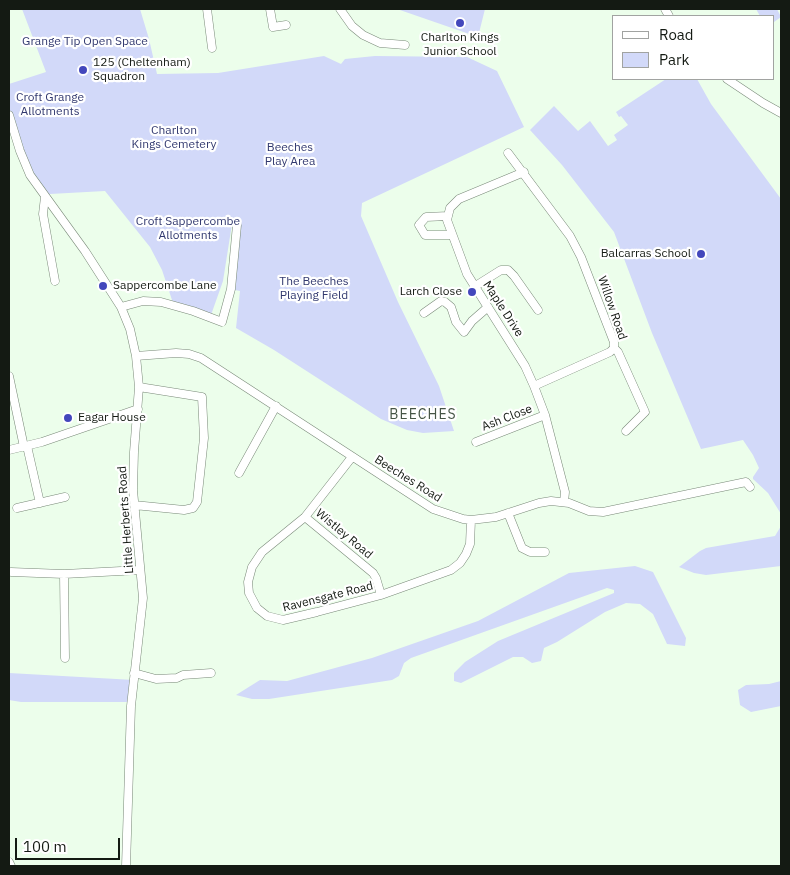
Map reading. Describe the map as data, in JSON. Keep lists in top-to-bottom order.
{
  "streets": {
    "street": [
      "Willow Road",
      "Maple Drive",
      "Ash Close",
      "Beeches Road",
      "Little Herberts Road",
      "Wistley Road",
      "Ravensgate Road"
    ]
  },
  "crossings": [
    ["Maple Drive", "Ash Close"],
    ["Maple Drive", "Beeches Road"],
    ["Beeches Road", "Little Herberts Road"],
    ["Beeches Road", "Ravensgate Road"],
    ["Wistley Road", "Ravensgate Road"]
  ],
  "districts": ["BEECHES"],
  "parks": [
    "Grange Tip Open Space",
    "Croft Grange Allotments",
    "Charlton Kings Cemetery",
    "Beeches Play Area",
    "Croft Sappercombe Allotments",
    "The Beeches Playing Field"
  ],
  "places": [
    "Charlton Kings Junior School",
    "125 (Cheltenham) Squadron",
    "Balcarras School",
    "Sappercombe Lane",
    "Larch Close",
    "Eagar House"
  ],
  "legend": ["Road", "Park"],
  "scale_bar": "100 m"
}
